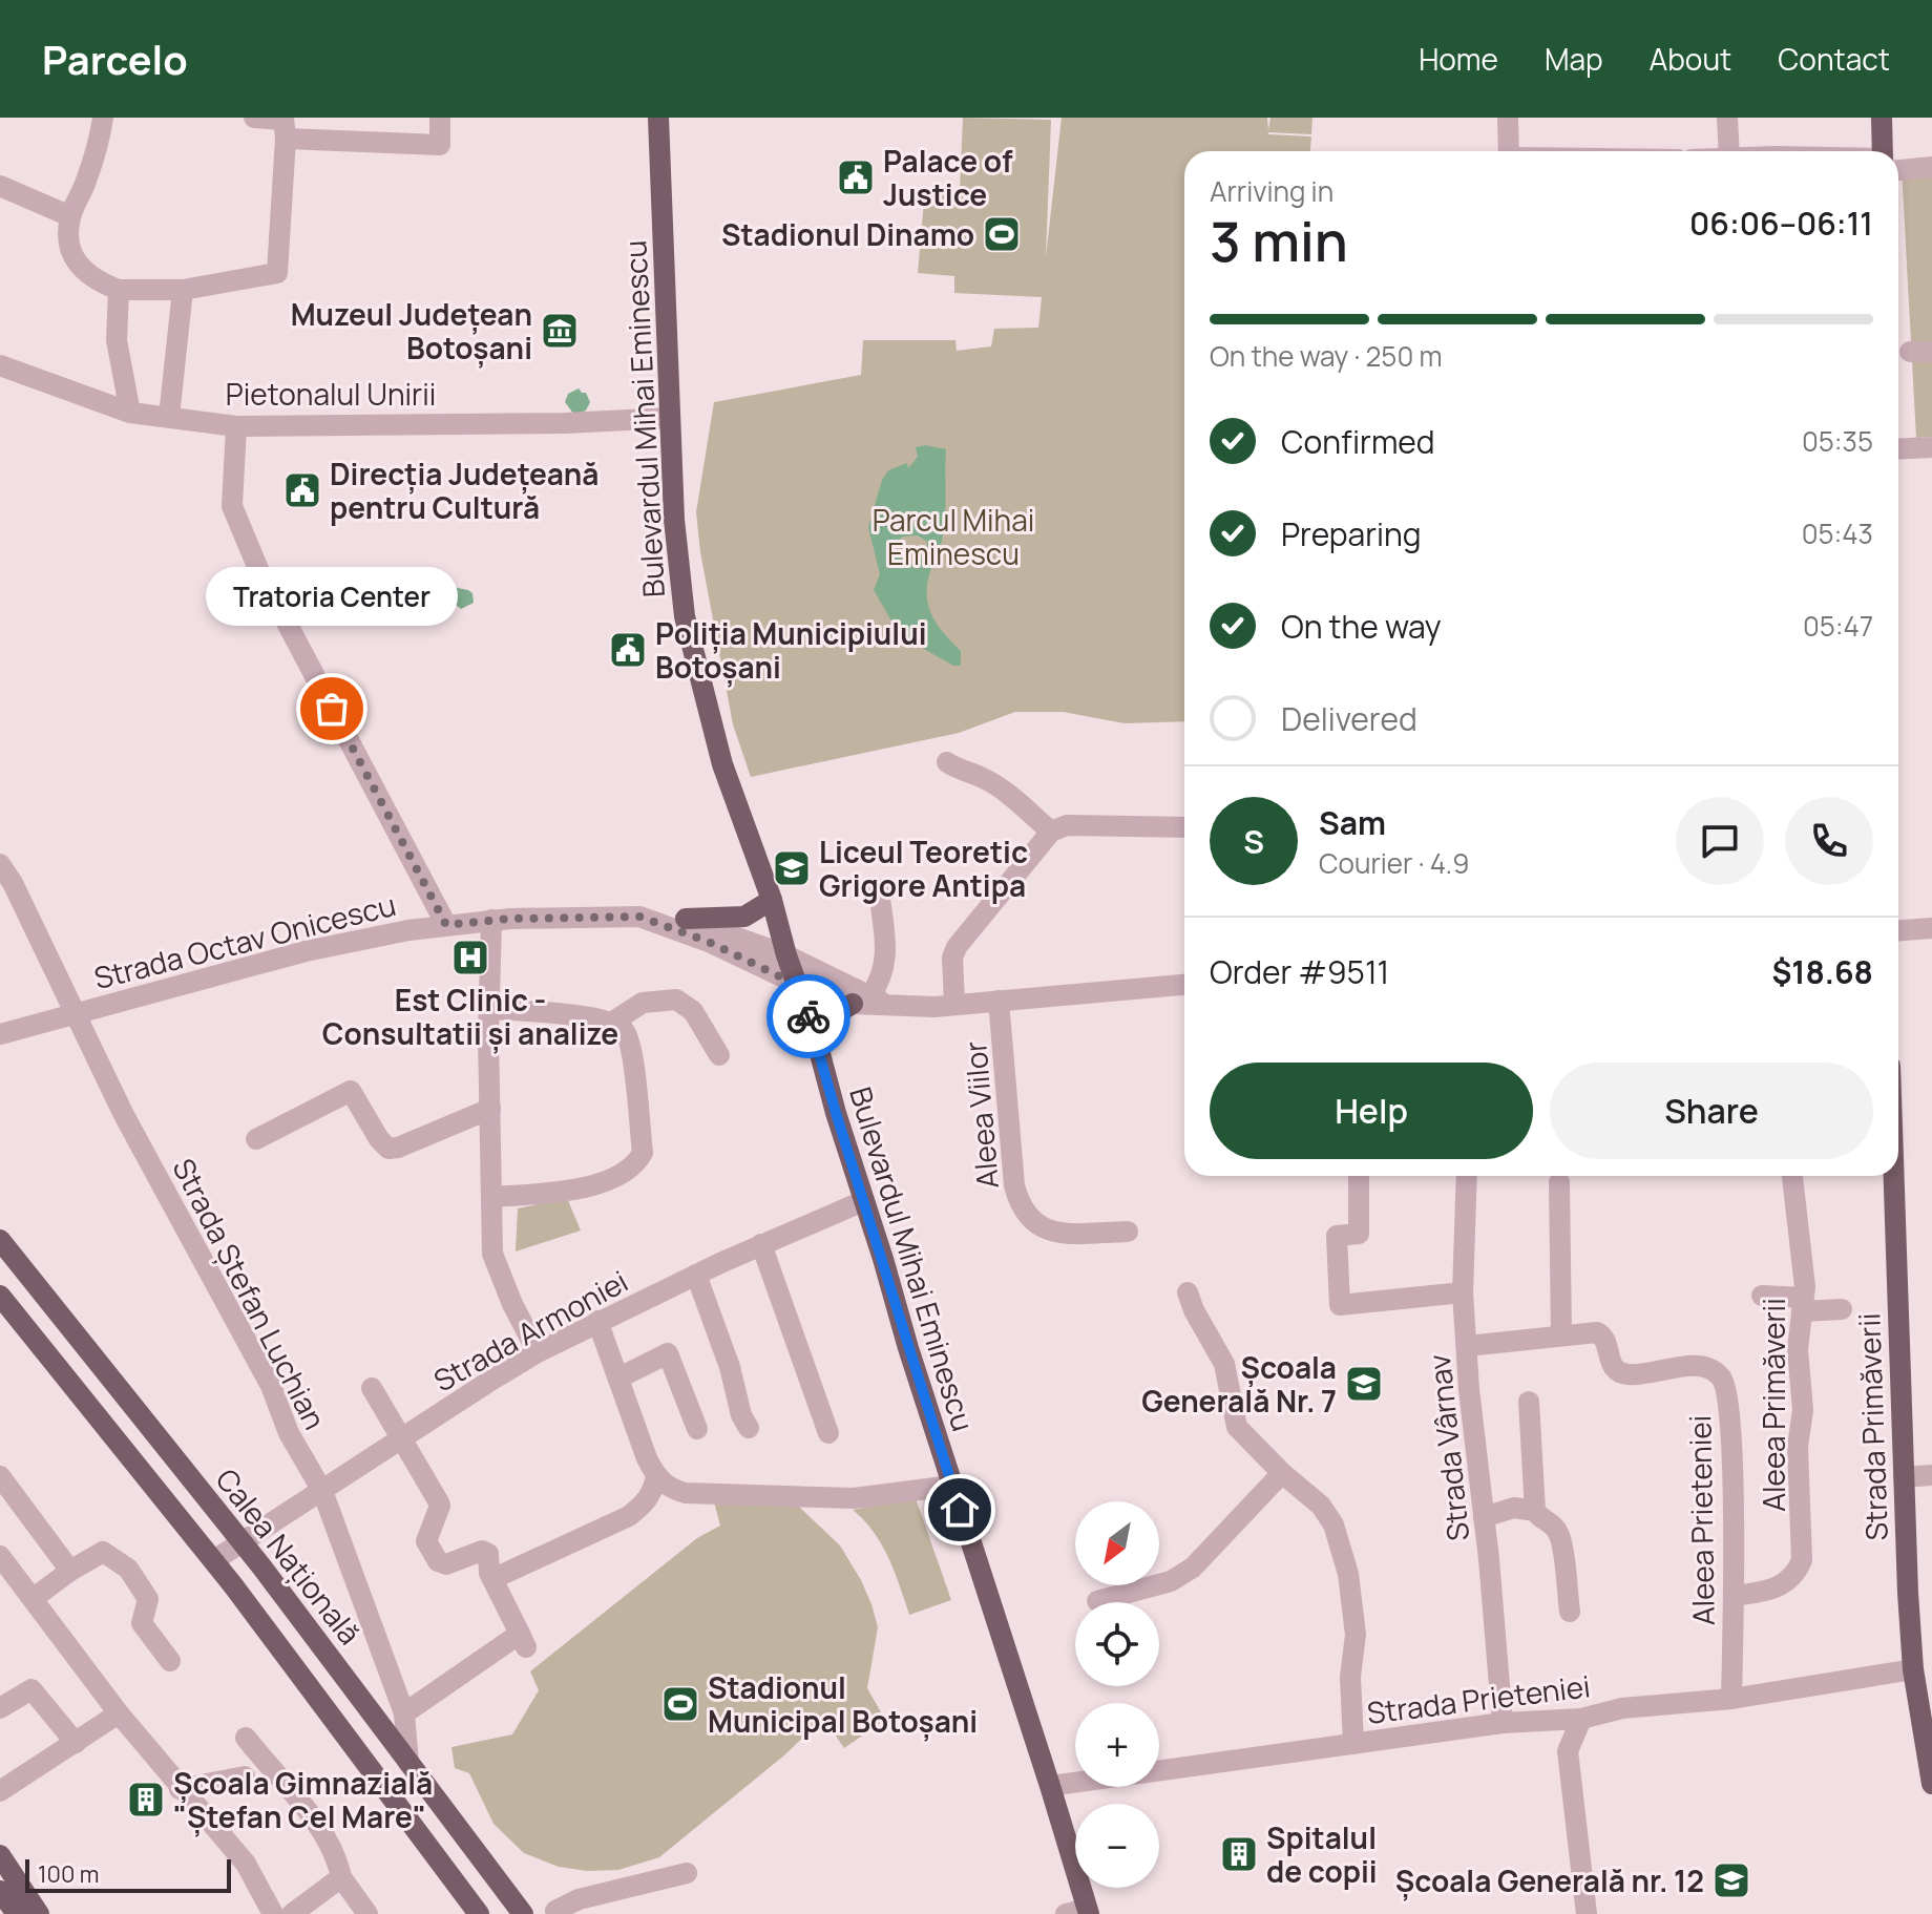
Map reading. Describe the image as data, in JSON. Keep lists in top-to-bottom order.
{
  "streets": {
    "main road": ["Bulevardul Mihai Eminescu", "Strada Primăverii", "Calea Națională"],
    "street": [
      "Pietonalul Unirii",
      "Strada Octav Onicescu",
      "Aleea Viilor",
      "Strada Ștefan Luchian",
      "Strada Armoniei",
      "Aleea Primăverii",
      "Strada Vârnav",
      "Aleea Prieteniei",
      "Strada Prieteniei"
    ]
  },
  "crossings": [
    ["Pietonalul Unirii", "Bulevardul Mihai Eminescu"],
    ["Bulevardul Mihai Eminescu", "Strada Octav Onicescu"],
    ["Bulevardul Mihai Eminescu", "Strada Armoniei"],
    ["Bulevardul Mihai Eminescu", "Strada Prieteniei"],
    ["Strada Octav Onicescu", "Aleea Viilor"],
    ["Strada Octav Onicescu", "Strada Ștefan Luchian"],
    ["Strada Ștefan Luchian", "Strada Armoniei"],
    ["Strada Ștefan Luchian", "Calea Națională"],
    ["Strada Armoniei", "Calea Națională"],
    ["Aleea Primăverii", "Aleea Prieteniei"],
    ["Strada Primăverii", "Strada Prieteniei"],
    ["Strada Vârnav", "Aleea Prieteniei"],
    ["Strada Vârnav", "Strada Prieteniei"],
    ["Aleea Prieteniei", "Strada Prieteniei"]
  ],
  "parks": ["Parcul Mihai Eminescu"],
  "places": {
    "public building": ["Palace of Justice", "Direcția Județeană pentru Cultură", "Poliția Municipiului Botoșani"],
    "sports": ["Stadionul Dinamo", "Stadionul Municipal Botoșani"],
    "museum": ["Muzeul Județean Botoșani"],
    "other": ["Tratoria Center"],
    "school or university": ["Liceul Teoretic Grigore Antipa", "Școala Generală Nr. 7", "Școala Generală nr. 12"],
    "hospital": ["Est Clinic - Consultatii și analize"],
    "building": ["Școala Gimnazială \"Ștefan Cel Mare\"", "Spitalul de copii"]
  },
  "scale_bar": "100 m",
  "north": "bottom left",
  "page": {
    "header": "Parcelo",
    "nav": [
      "Home",
      "Map",
      "About",
      "Contact"
    ],
    "heading": ["3 min", "Arriving in", "06:06–06:11"],
    "panel": [
      "Sam",
      "Courier · 4.9",
      "Order #9511",
      "$18.68"
    ],
    "bar": "On the way · 250 m",
    "list": [
      ["Confirmed", "05:35"],
      ["Preparing", "05:43"],
      ["On the way", "05:47"],
      "Delivered"
    ],
    "bubble": "Tratoria Center",
    "round": "S",
    "buttons": ["Help", "Share"],
    "map_buttons": ["+", "−"],
    "scale": "100 m"
  }
}
